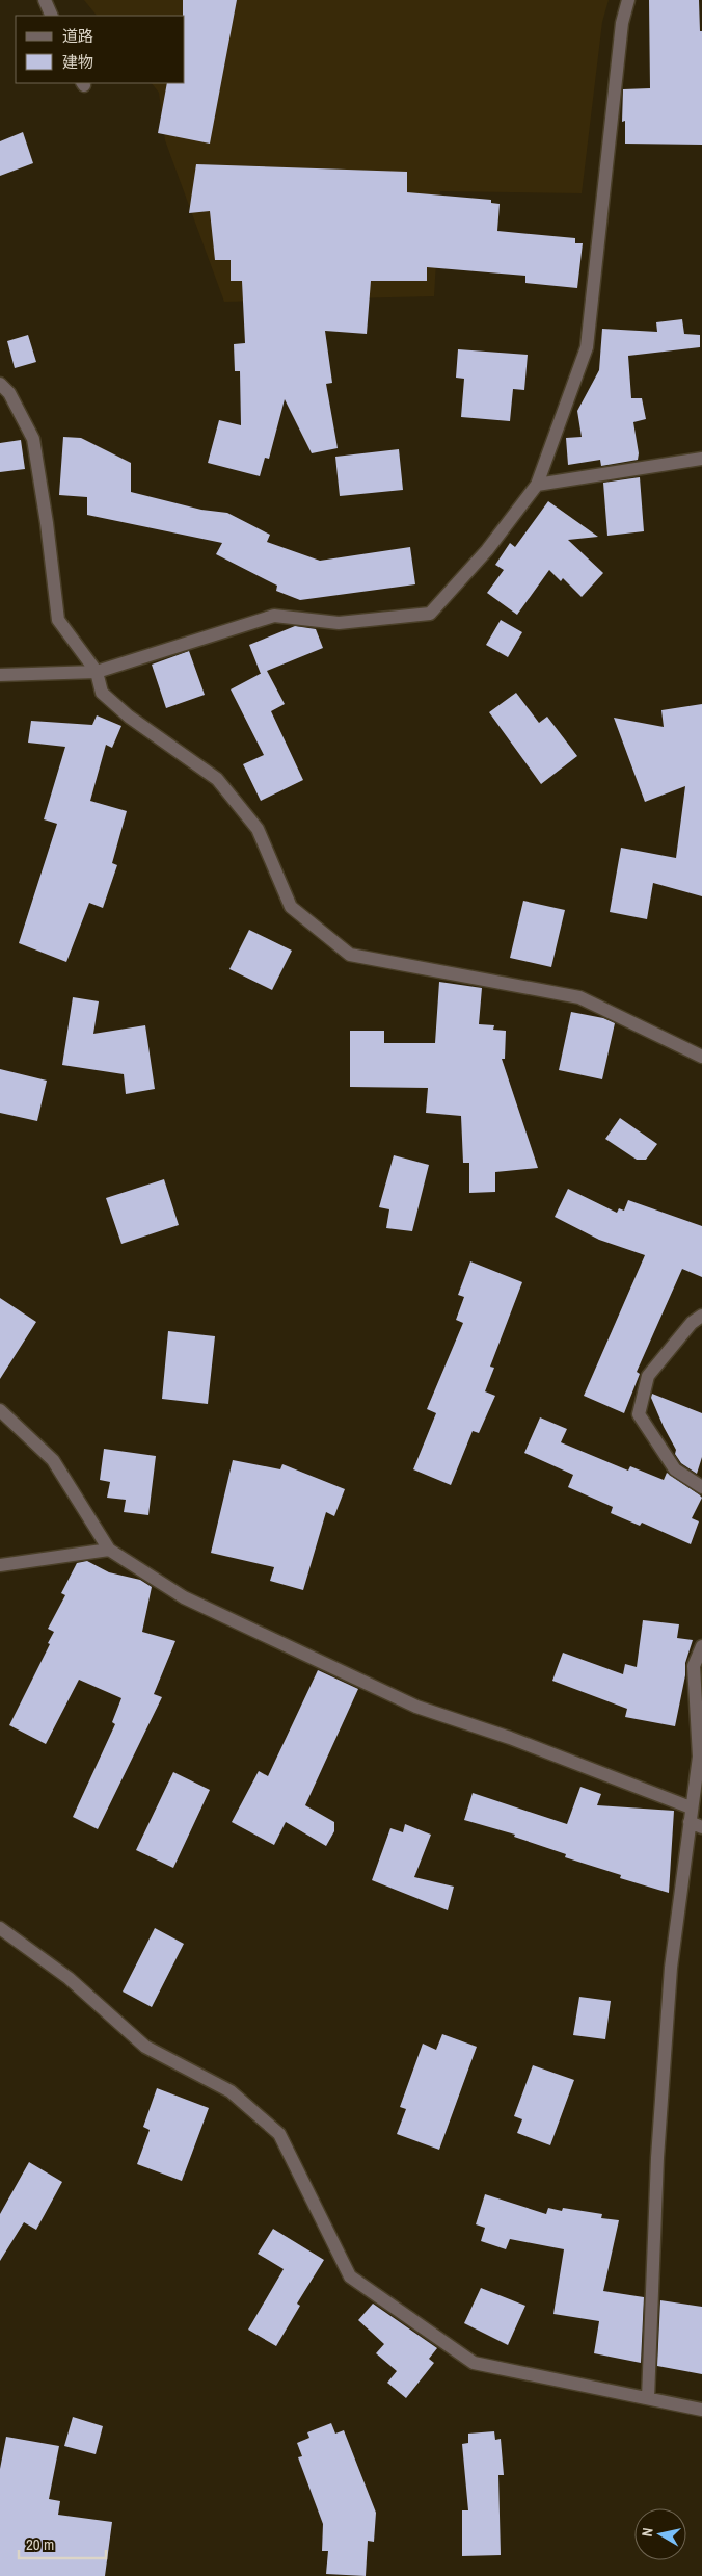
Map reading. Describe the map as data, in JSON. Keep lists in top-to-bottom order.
{
  "legend": ["道路", "建物"],
  "scale_bar": "20 m",
  "north": "left"
}
